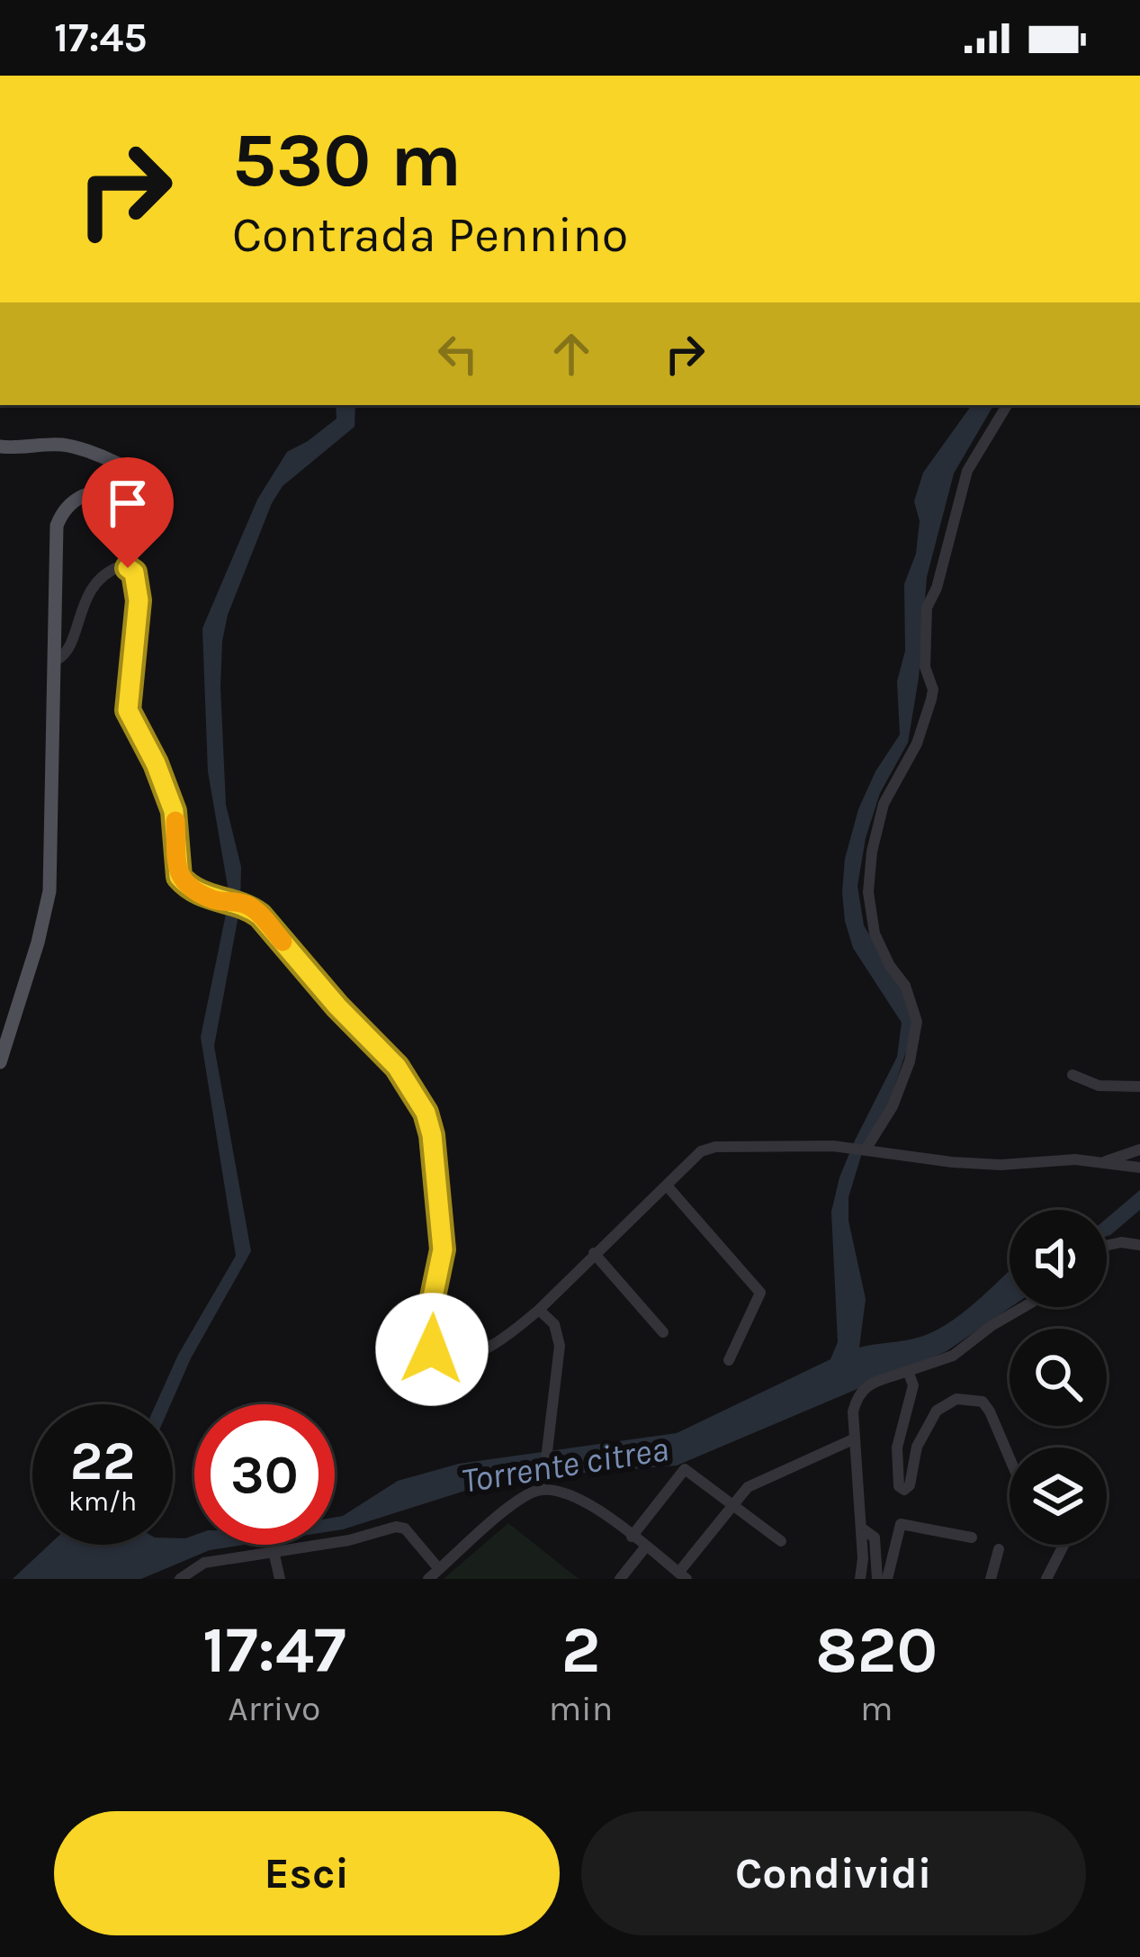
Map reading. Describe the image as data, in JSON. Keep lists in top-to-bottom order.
{
  "water": ["Torrente citrea"],
  "page": {
    "status": "17:45",
    "turn": ["530 m", "Contrada Pennino"],
    "speed": "22 km/h",
    "limit": "30",
    "eta": [
      "17:47",
      "Arrivo",
      "2",
      "min",
      "820",
      "m"
    ],
    "buttons": ["Esci", "Condividi"]
  }
}
